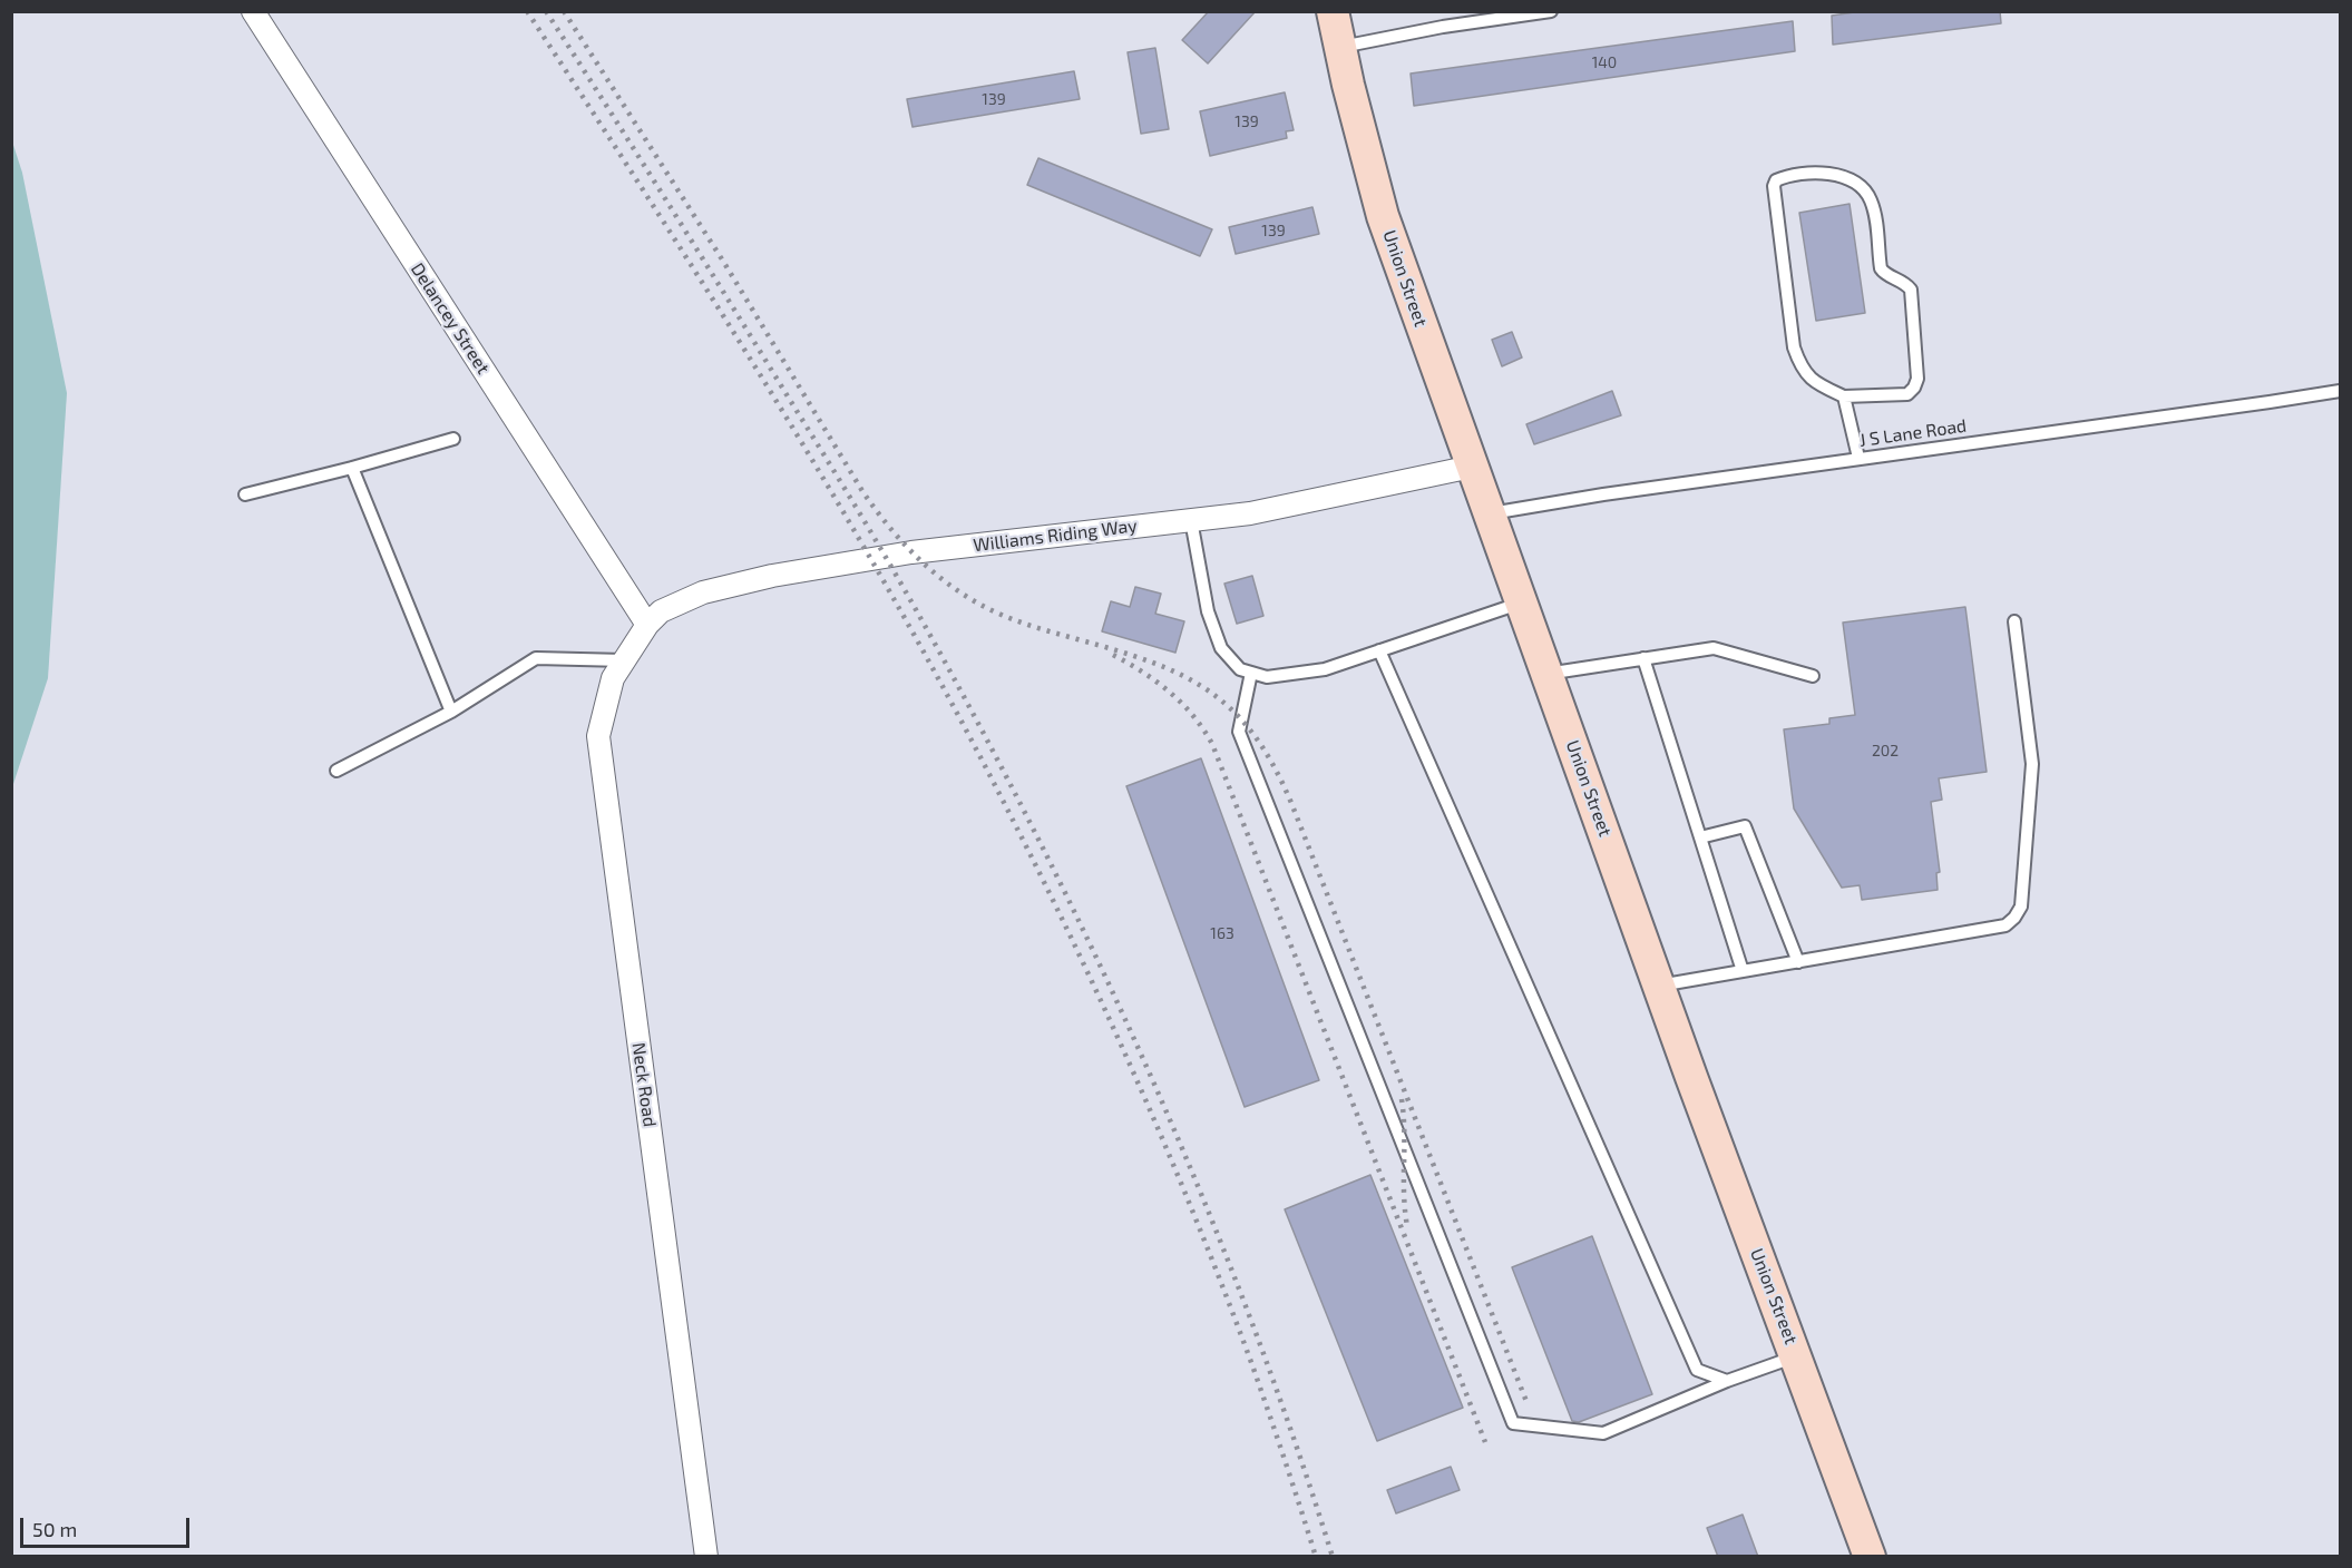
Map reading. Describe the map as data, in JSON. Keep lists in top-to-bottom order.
{
  "streets": {
    "main road": ["Union Street"],
    "street": ["Delancey Street", "Williams Riding Way", "Neck Road"],
    "lane": ["J S Lane Road"]
  },
  "crossings": [
    ["Union Street", "J S Lane Road"],
    ["Union Street", "Williams Riding Way"],
    ["Delancey Street", "Williams Riding Way"],
    ["Delancey Street", "Neck Road"],
    ["Williams Riding Way", "Neck Road"]
  ],
  "house_numbers": [
    "140",
    "139",
    "139",
    "139",
    "202",
    "163"
  ],
  "scale_bar": "50 m"
}
